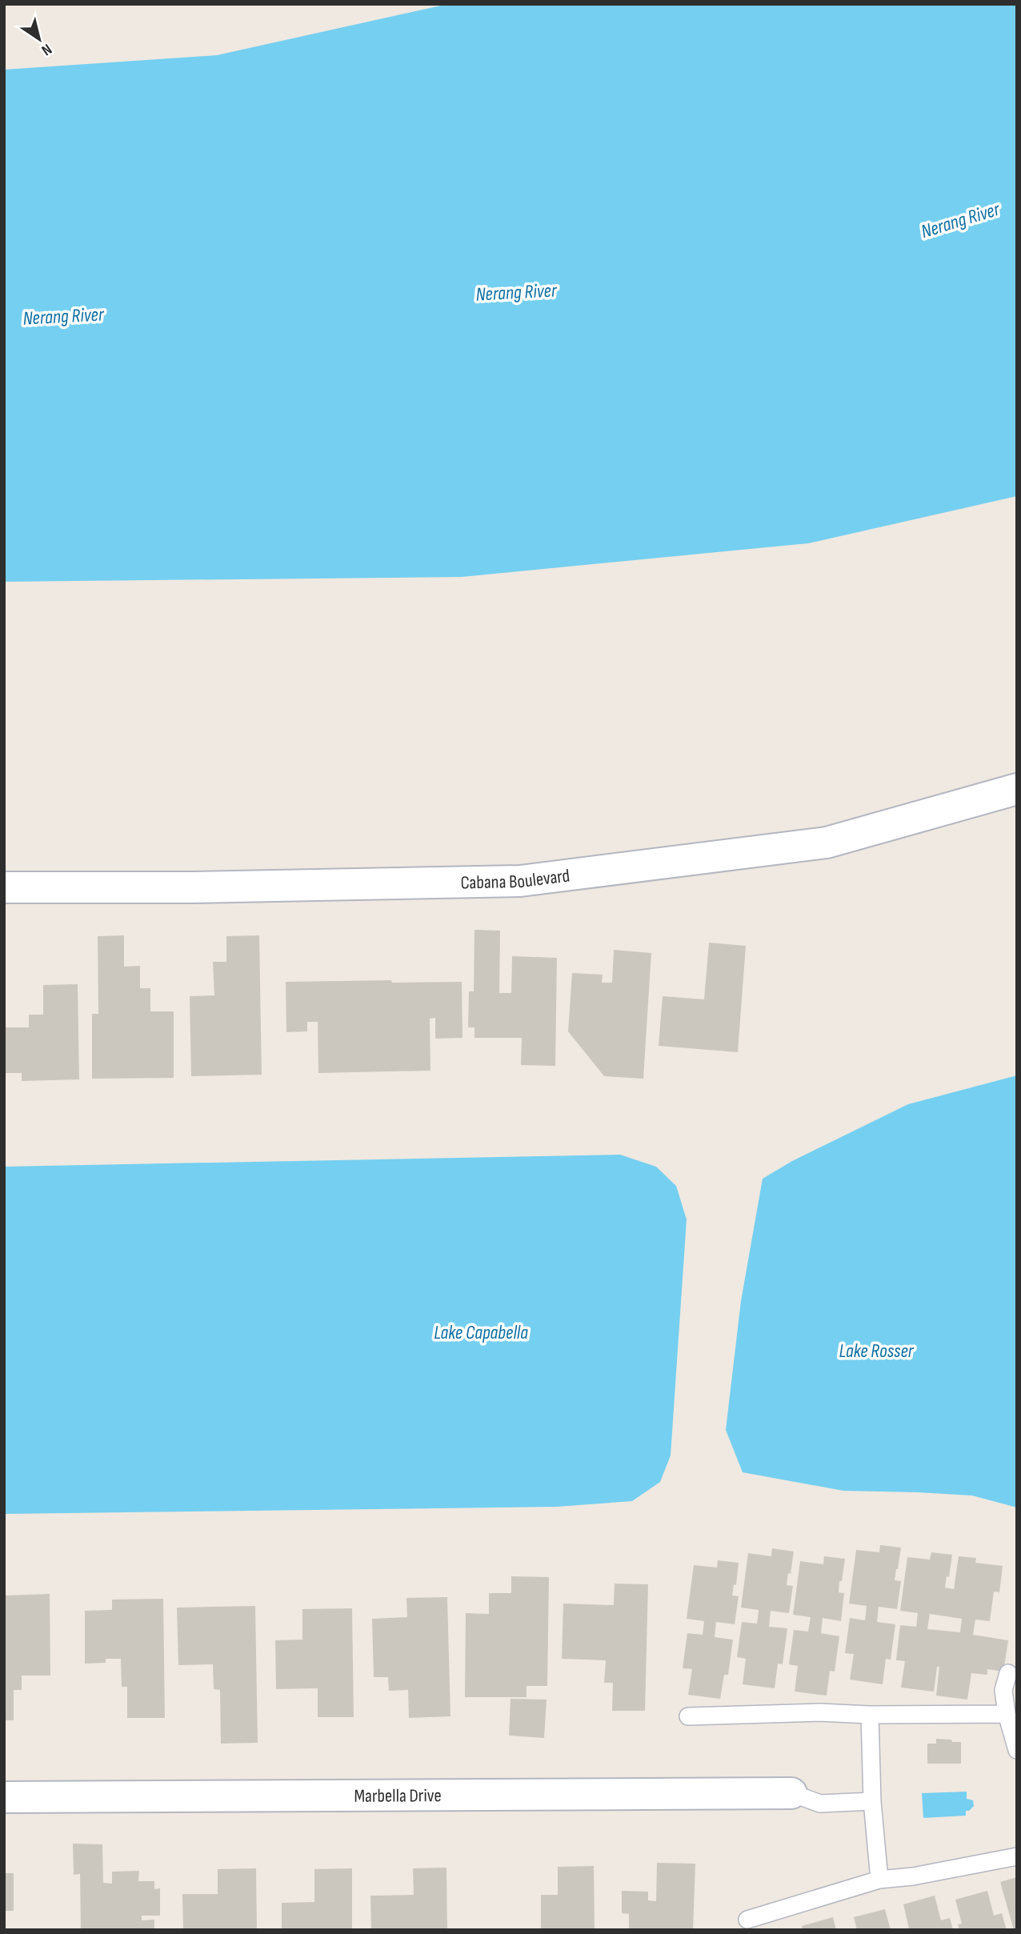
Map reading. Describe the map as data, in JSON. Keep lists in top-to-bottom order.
{
  "streets": {
    "street": ["Cabana Boulevard", "Marbella Drive"]
  },
  "water": ["Nerang River", "Lake Capabella", "Lake Rosser"],
  "north": "bottom right"
}
